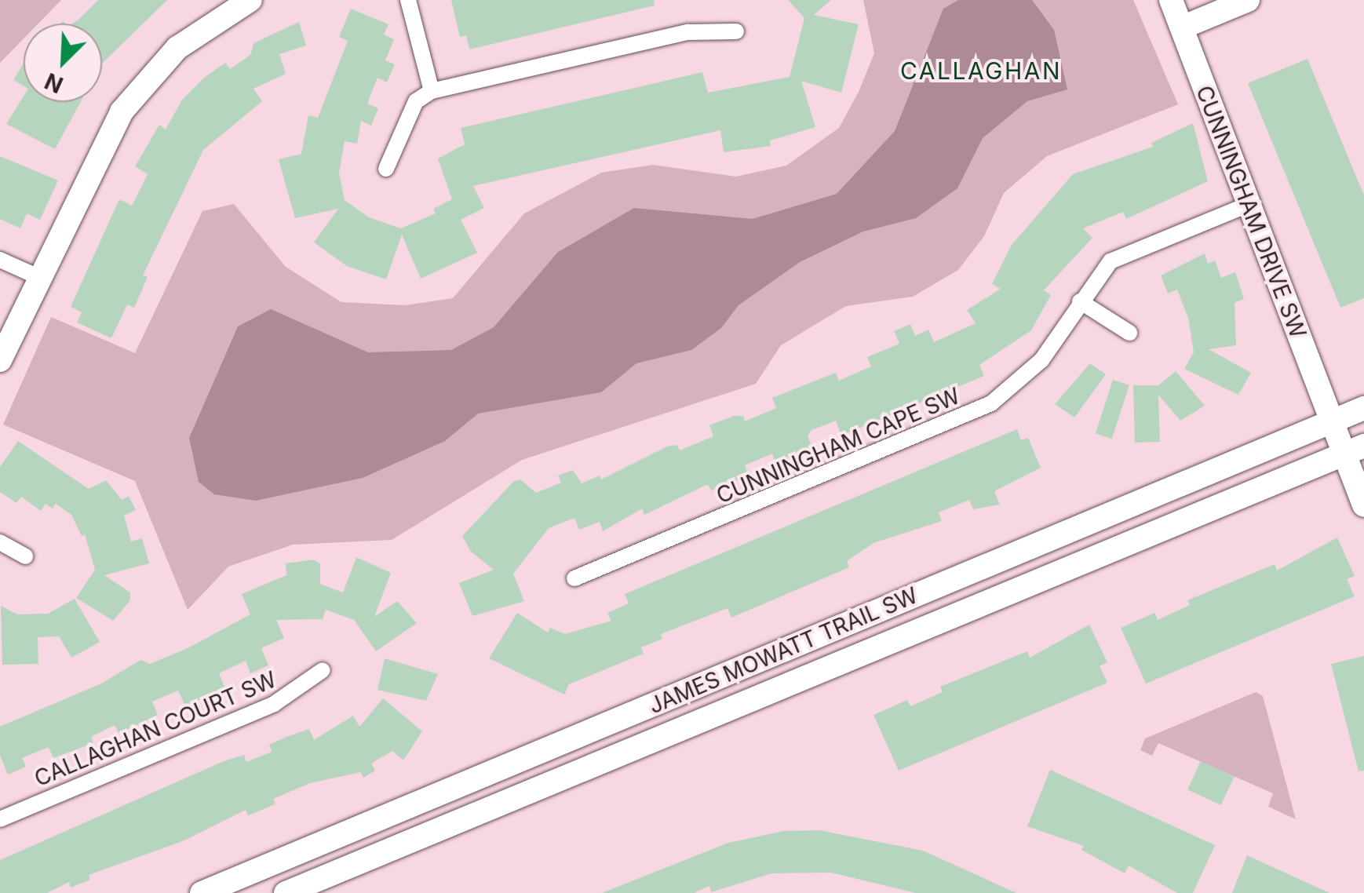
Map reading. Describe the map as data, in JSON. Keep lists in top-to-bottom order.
{
  "streets": {
    "main road": ["CUNNINGHAM DRIVE SW", "JAMES MOWATT TRAIL SW"],
    "street": ["CUNNINGHAM CAPE SW", "CALLAGHAN COURT SW"]
  },
  "crossings": [
    ["CUNNINGHAM DRIVE SW", "CUNNINGHAM CAPE SW"],
    ["CUNNINGHAM DRIVE SW", "JAMES MOWATT TRAIL SW"]
  ],
  "districts": ["CALLAGHAN"],
  "north": "bottom left"
}
